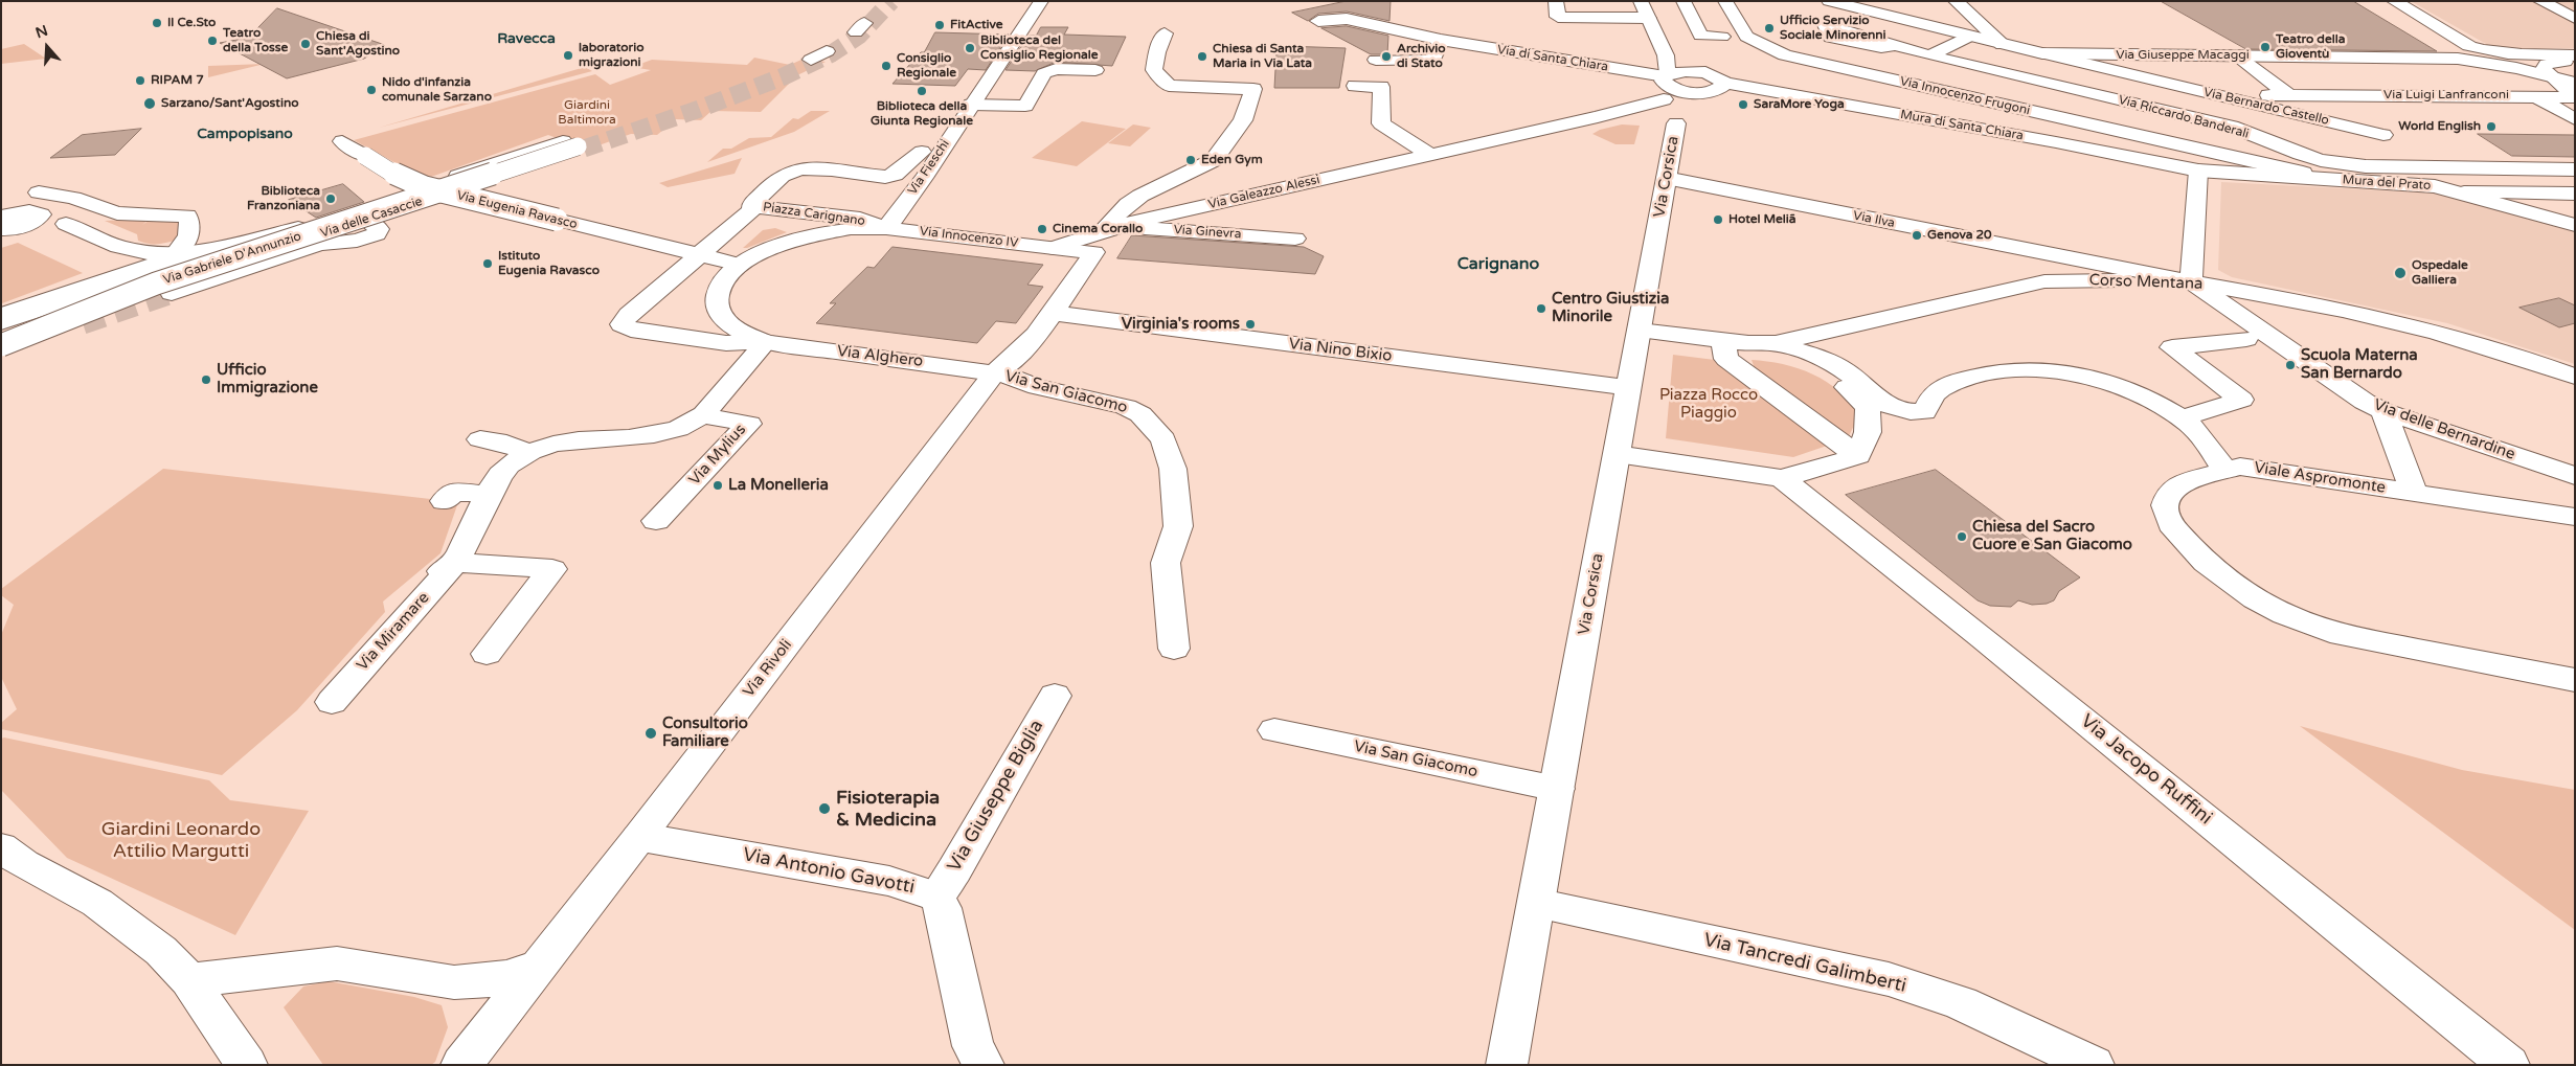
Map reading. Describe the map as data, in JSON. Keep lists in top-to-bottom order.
{
  "streets": {
    "main road": [
      "Via Giuseppe Macaggi",
      "Via di Santa Chiara",
      "Via Luigi Lanfranconi",
      "Via Innocenzo Frugoni",
      "Via Bernardo Castello",
      "Via Riccardo Banderali",
      "Mura di Santa Chiara",
      "Via Fieschi",
      "Via Corsica",
      "Mura del Prato",
      "Via Galeazzo Alessi",
      "Via Eugenia Ravasco",
      "Piazza Carignano",
      "Via delle Casaccie",
      "Via Ilva",
      "Via Ginevra",
      "Via Innocenzo IV",
      "Via Gabriele D'Annunzio",
      "Corso Mentana",
      "Via Nino Bixio",
      "Via Alghero",
      "Via San Giacomo",
      "Via delle Bernardine",
      "Via Mylius",
      "Viale Aspromonte",
      "Via Miramare",
      "Via Rivoli",
      "Via Jacopo Ruffini",
      "Via Giuseppe Biglia",
      "Via Antonio Gavotti",
      "Via Tancredi Galimberti"
    ]
  },
  "crossings": [
    ["Via Giuseppe Macaggi", "Via Luigi Lanfranconi"],
    ["Via Giuseppe Macaggi", "Via Bernardo Castello"],
    ["Via di Santa Chiara", "Mura di Santa Chiara"],
    ["Via di Santa Chiara", "Via Galeazzo Alessi"],
    ["Via Innocenzo Frugoni", "Mura del Prato"],
    ["Mura di Santa Chiara", "Mura del Prato"],
    ["Mura di Santa Chiara", "Via Galeazzo Alessi"],
    ["Via Fieschi", "Piazza Carignano"],
    ["Via Fieschi", "Via Innocenzo IV"],
    ["Via Corsica", "Via Ilva"],
    ["Via Corsica", "Via Nino Bixio"],
    ["Via Corsica", "Via San Giacomo"],
    ["Via Corsica", "Via Tancredi Galimberti"],
    ["Via Galeazzo Alessi", "Via Ginevra"],
    ["Via Galeazzo Alessi", "Via Innocenzo IV"],
    ["Via Eugenia Ravasco", "Piazza Carignano"],
    ["Piazza Carignano", "Via Innocenzo IV"],
    ["Piazza Carignano", "Via Alghero"],
    ["Via delle Casaccie", "Via Gabriele D'Annunzio"],
    ["Via Ilva", "Corso Mentana"],
    ["Via Ilva", "Via delle Bernardine"],
    ["Corso Mentana", "Via delle Bernardine"],
    ["Via Nino Bixio", "Via Rivoli"],
    ["Via Alghero", "Via San Giacomo"],
    ["Via Alghero", "Via Rivoli"],
    ["Via San Giacomo", "Via Rivoli"],
    ["Via Rivoli", "Via Antonio Gavotti"],
    ["Via Giuseppe Biglia", "Via Antonio Gavotti"]
  ],
  "districts": ["Ravecca", "Campopisano", "Carignano"],
  "parks": ["Giardini Baltimora", "Piazza Rocco Piaggio", "Giardini Leonardo Attilio Margutti"],
  "places": [
    "Il Ce.Sto",
    "FitActive",
    "Ufficio Servizio Sociale Minorenni",
    "Teatro della Tosse",
    "Chiesa di Sant'Agostino",
    "Teatro della Gioventù",
    "Biblioteca del Consiglio Regionale",
    "laboratorio migrazioni",
    "Chiesa di Santa Maria in Via Lata",
    "Archivio di Stato",
    "Consiglio Regionale",
    "RIPAM 7",
    "Nido d'infanzia comunale Sarzano",
    "Biblioteca della Giunta Regionale",
    "Sarzano/Sant'Agostino",
    "SaraMore Yoga",
    "World English",
    "Eden Gym",
    "Biblioteca Franzoniana",
    "Hotel Meliã",
    "Cinema Corallo",
    "Genova 20",
    "Istituto Eugenia Ravasco",
    "Ospedale Galliera",
    "Centro Giustizia Minorile",
    "Virginia's rooms",
    "Scuola Materna San Bernardo",
    "Ufficio Immigrazione",
    "La Monelleria",
    "Chiesa del Sacro Cuore e San Giacomo",
    "Consultorio Familiare",
    "Fisioterapia & Medicina"
  ],
  "north": "top"
}
